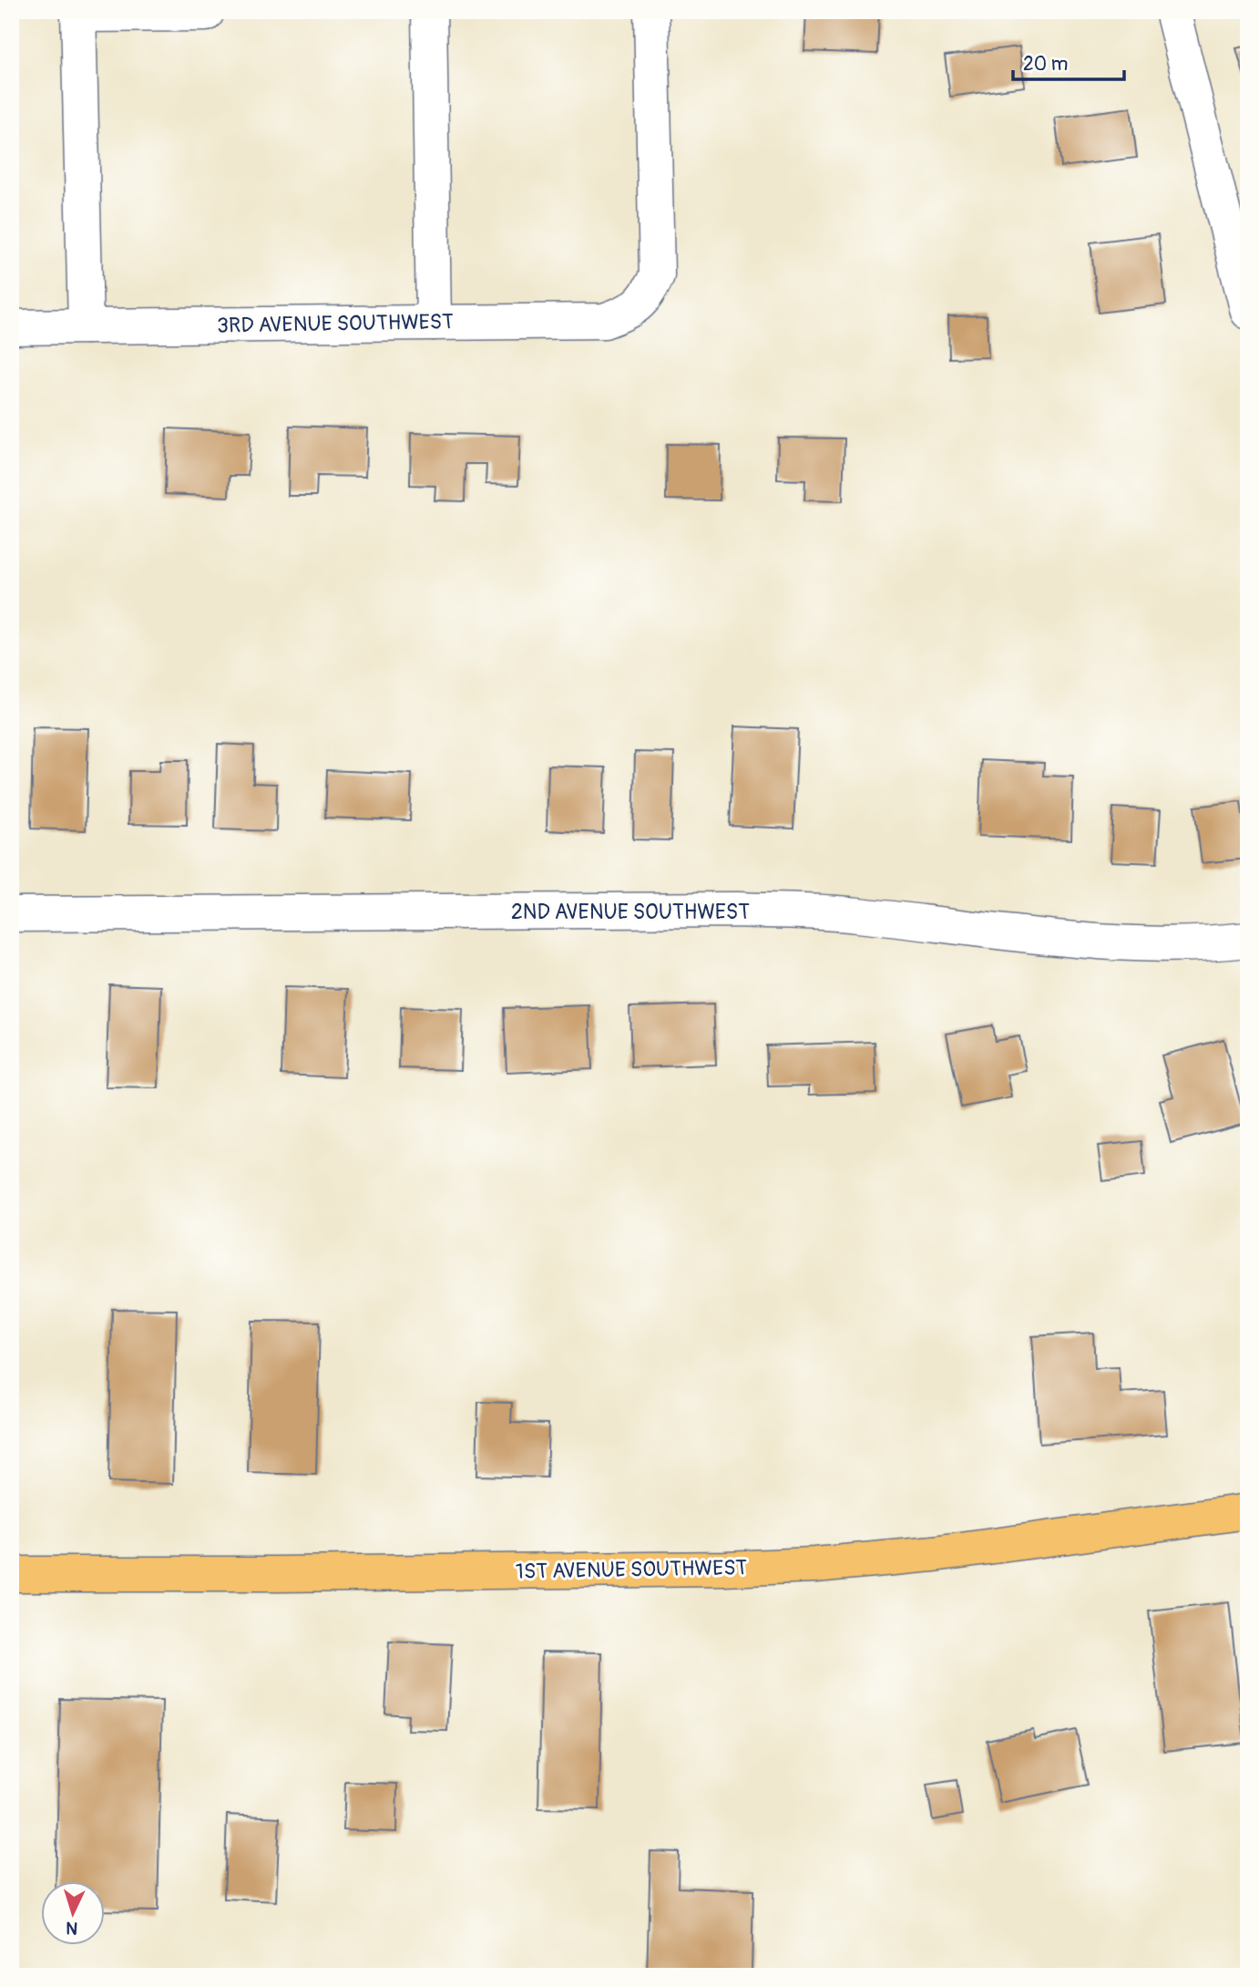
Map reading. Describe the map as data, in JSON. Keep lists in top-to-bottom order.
{
  "streets": {
    "main road": ["1ST AVENUE SOUTHWEST"],
    "street": ["3RD AVENUE SOUTHWEST", "2ND AVENUE SOUTHWEST"]
  },
  "scale_bar": "20 m",
  "north": "bottom"
}
